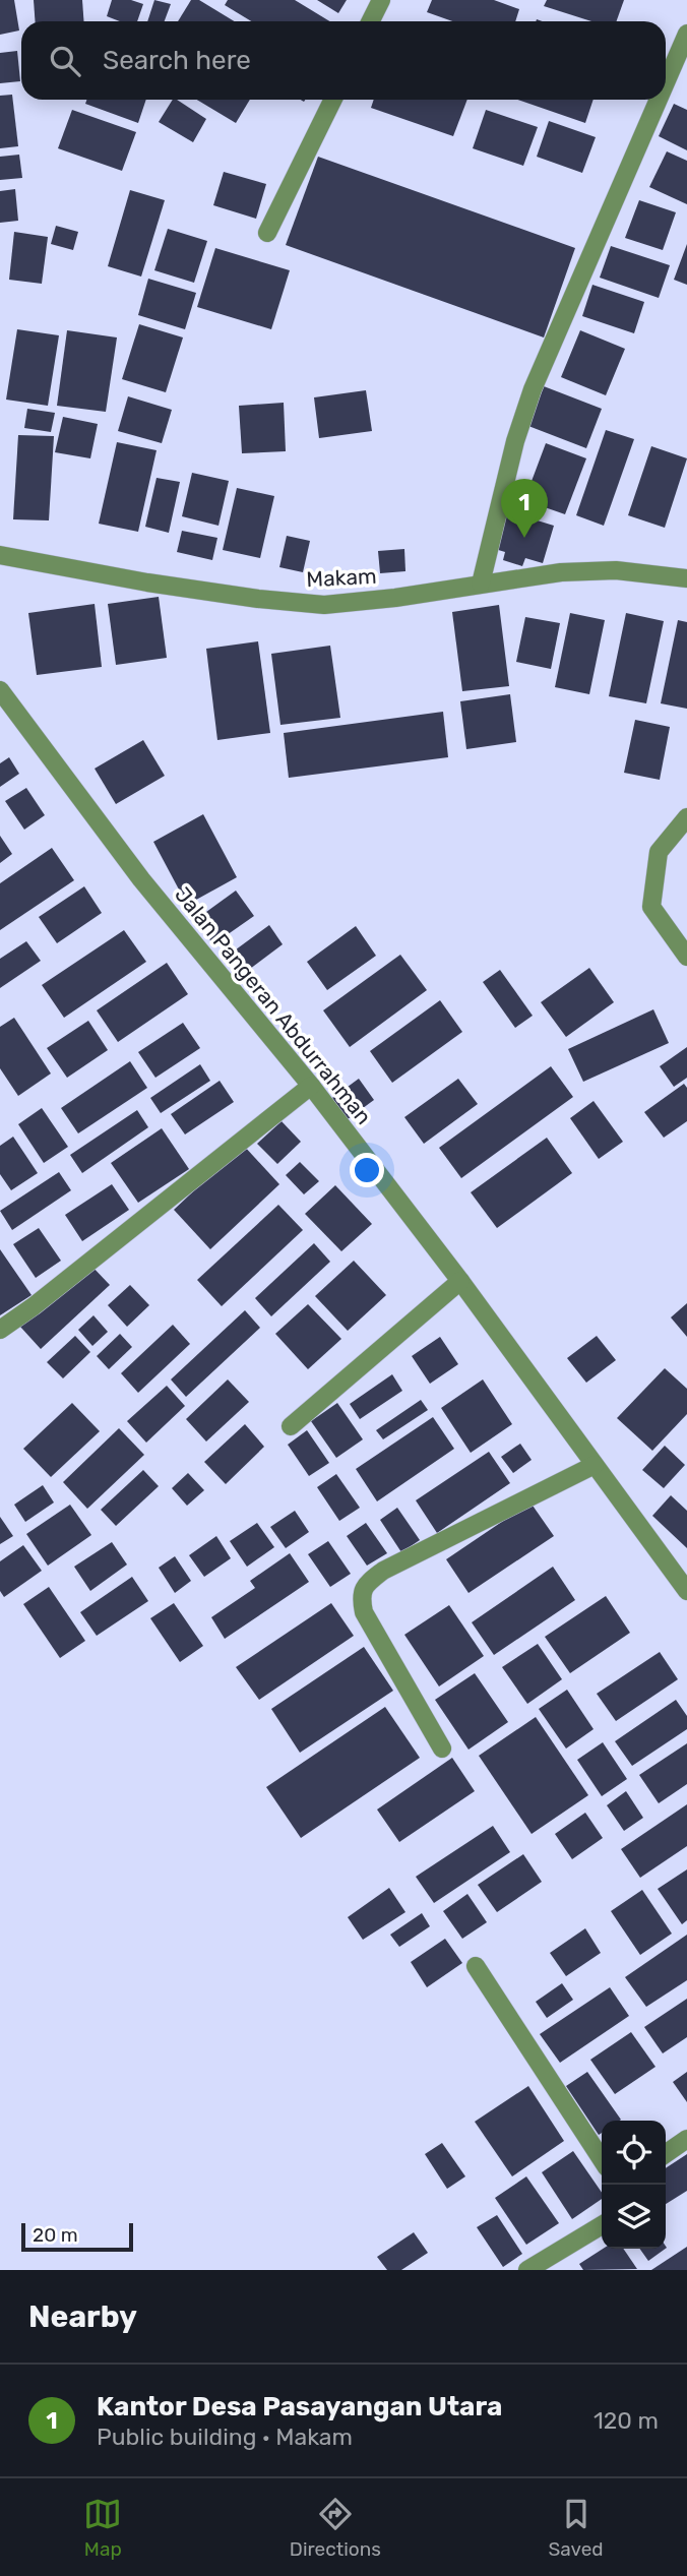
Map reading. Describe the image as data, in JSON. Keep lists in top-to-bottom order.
{
  "streets": {
    "street": ["Makam", "Jalan Pangeran Abdurrahman"]
  },
  "scale_bar": "20 m",
  "page": {
    "search": "Search here",
    "pins": "1",
    "scale": "20 m",
    "heading": "Nearby",
    "list": [
      {
        "mark": "1",
        "name": "Kantor Desa Pasayangan Utara",
        "note": "Public building · Makam",
        "value": "120 m"
      }
    ],
    "nav": ["Map", "Directions", "Saved"]
  }
}
